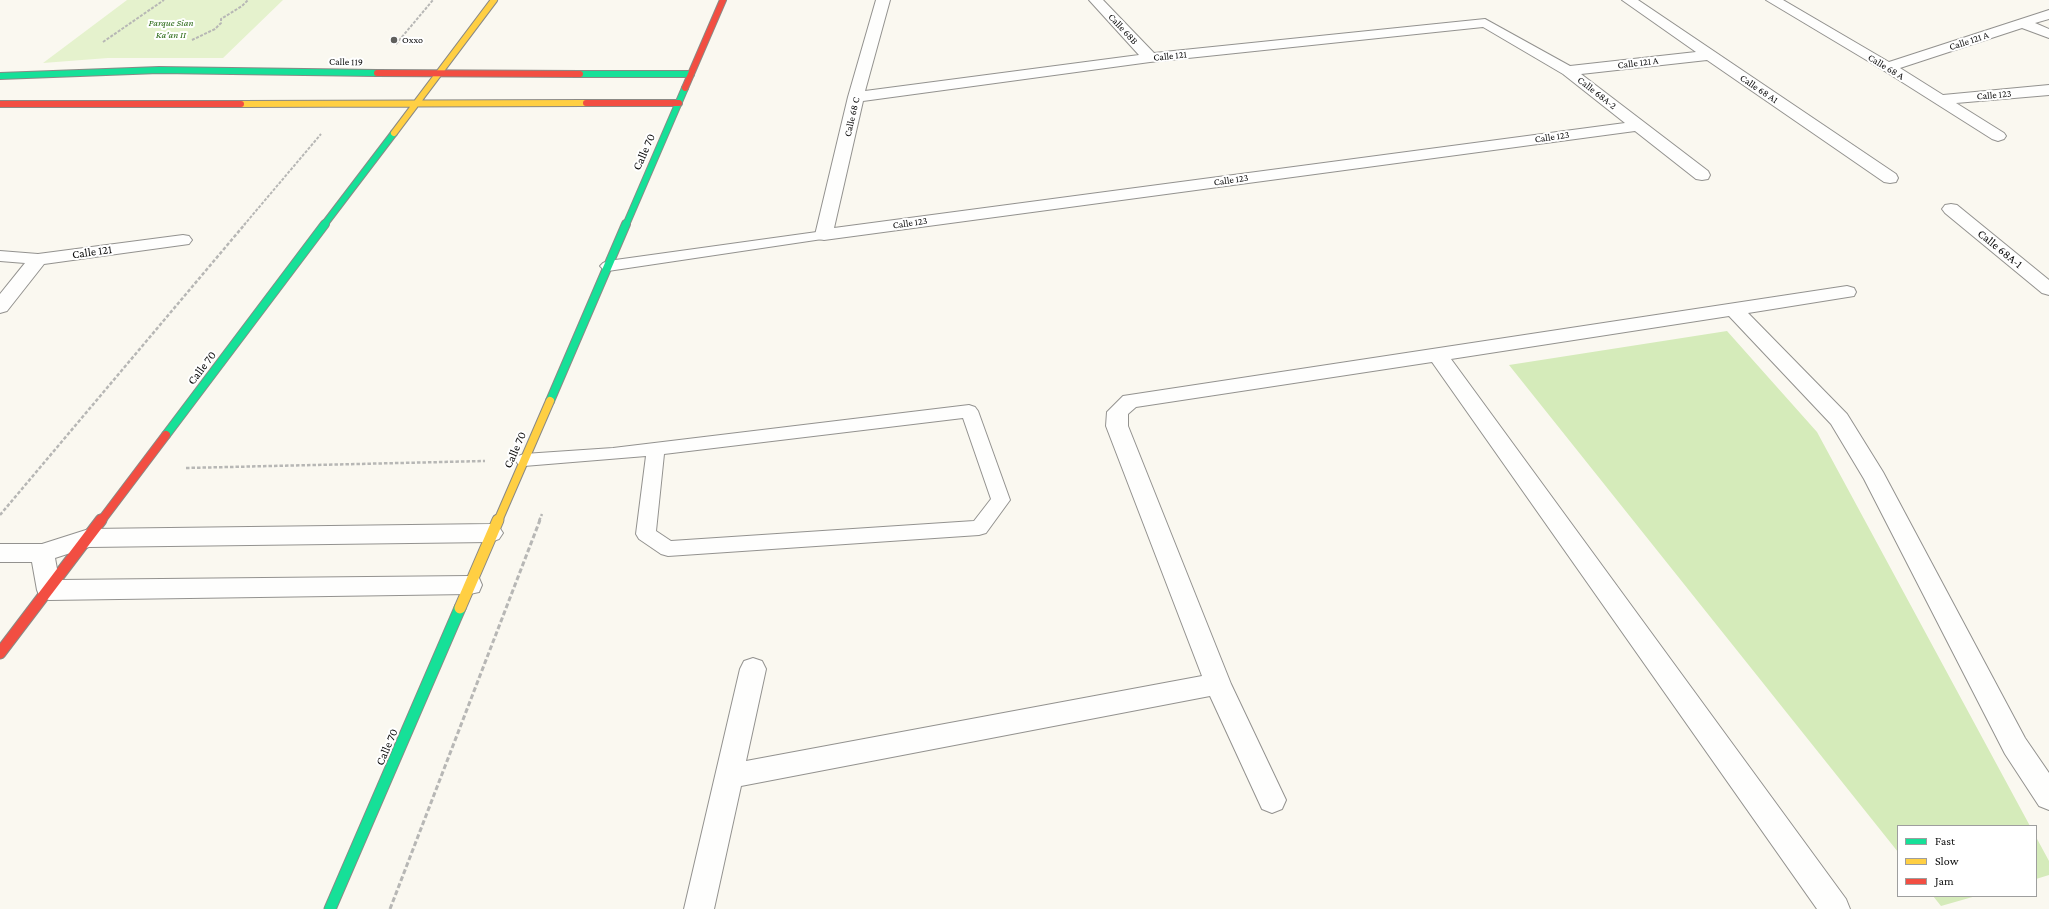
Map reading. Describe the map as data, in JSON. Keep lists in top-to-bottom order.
{
  "streets": {
    "street": [
      "Calle 68B",
      "Calle 121 A",
      "Calle 121",
      "Calle 119",
      "Calle 68 A",
      "Calle 68 A1",
      "Calle 68A-2",
      "Calle 123",
      "Calle 68 C",
      "Calle 70",
      "Calle 68A-1"
    ]
  },
  "crossings": [
    ["Calle 68B", "Calle 121"],
    ["Calle 121 A", "Calle 68 A"],
    ["Calle 121 A", "Calle 68 A1"],
    ["Calle 121 A", "Calle 68A-2"],
    ["Calle 121", "Calle 68A-2"],
    ["Calle 121", "Calle 68 C"],
    ["Calle 119", "Calle 70"],
    ["Calle 68 A", "Calle 123"],
    ["Calle 68A-2", "Calle 123"],
    ["Calle 123", "Calle 68 C"]
  ],
  "parks": ["Parque Sian Ka'an II"],
  "places": ["Oxxo"],
  "legend": ["Fast", "Slow", "Jam"]
}
